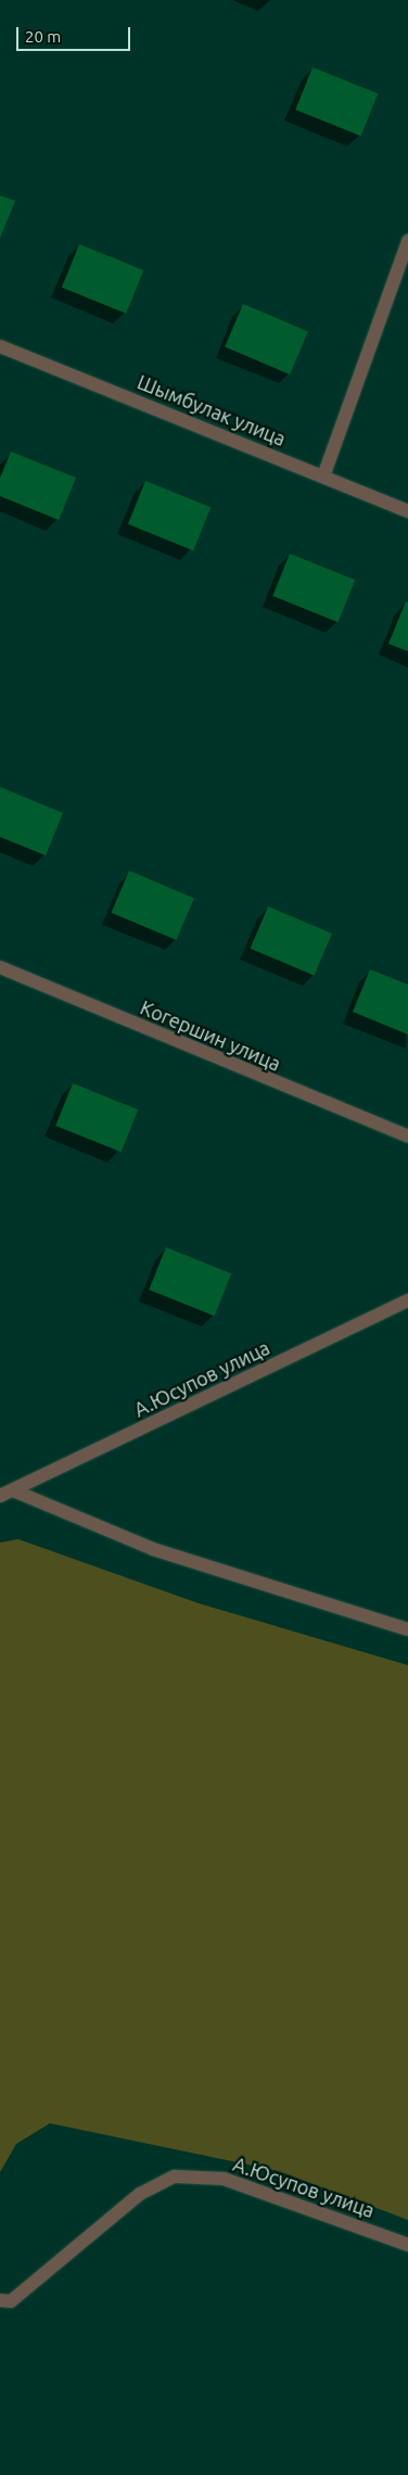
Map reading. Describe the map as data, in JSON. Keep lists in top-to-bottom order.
{
  "streets": {
    "street": ["Шымбулак улица", "Когершин улица", "А.Юсупов улица"]
  },
  "scale_bar": "20 m"
}
